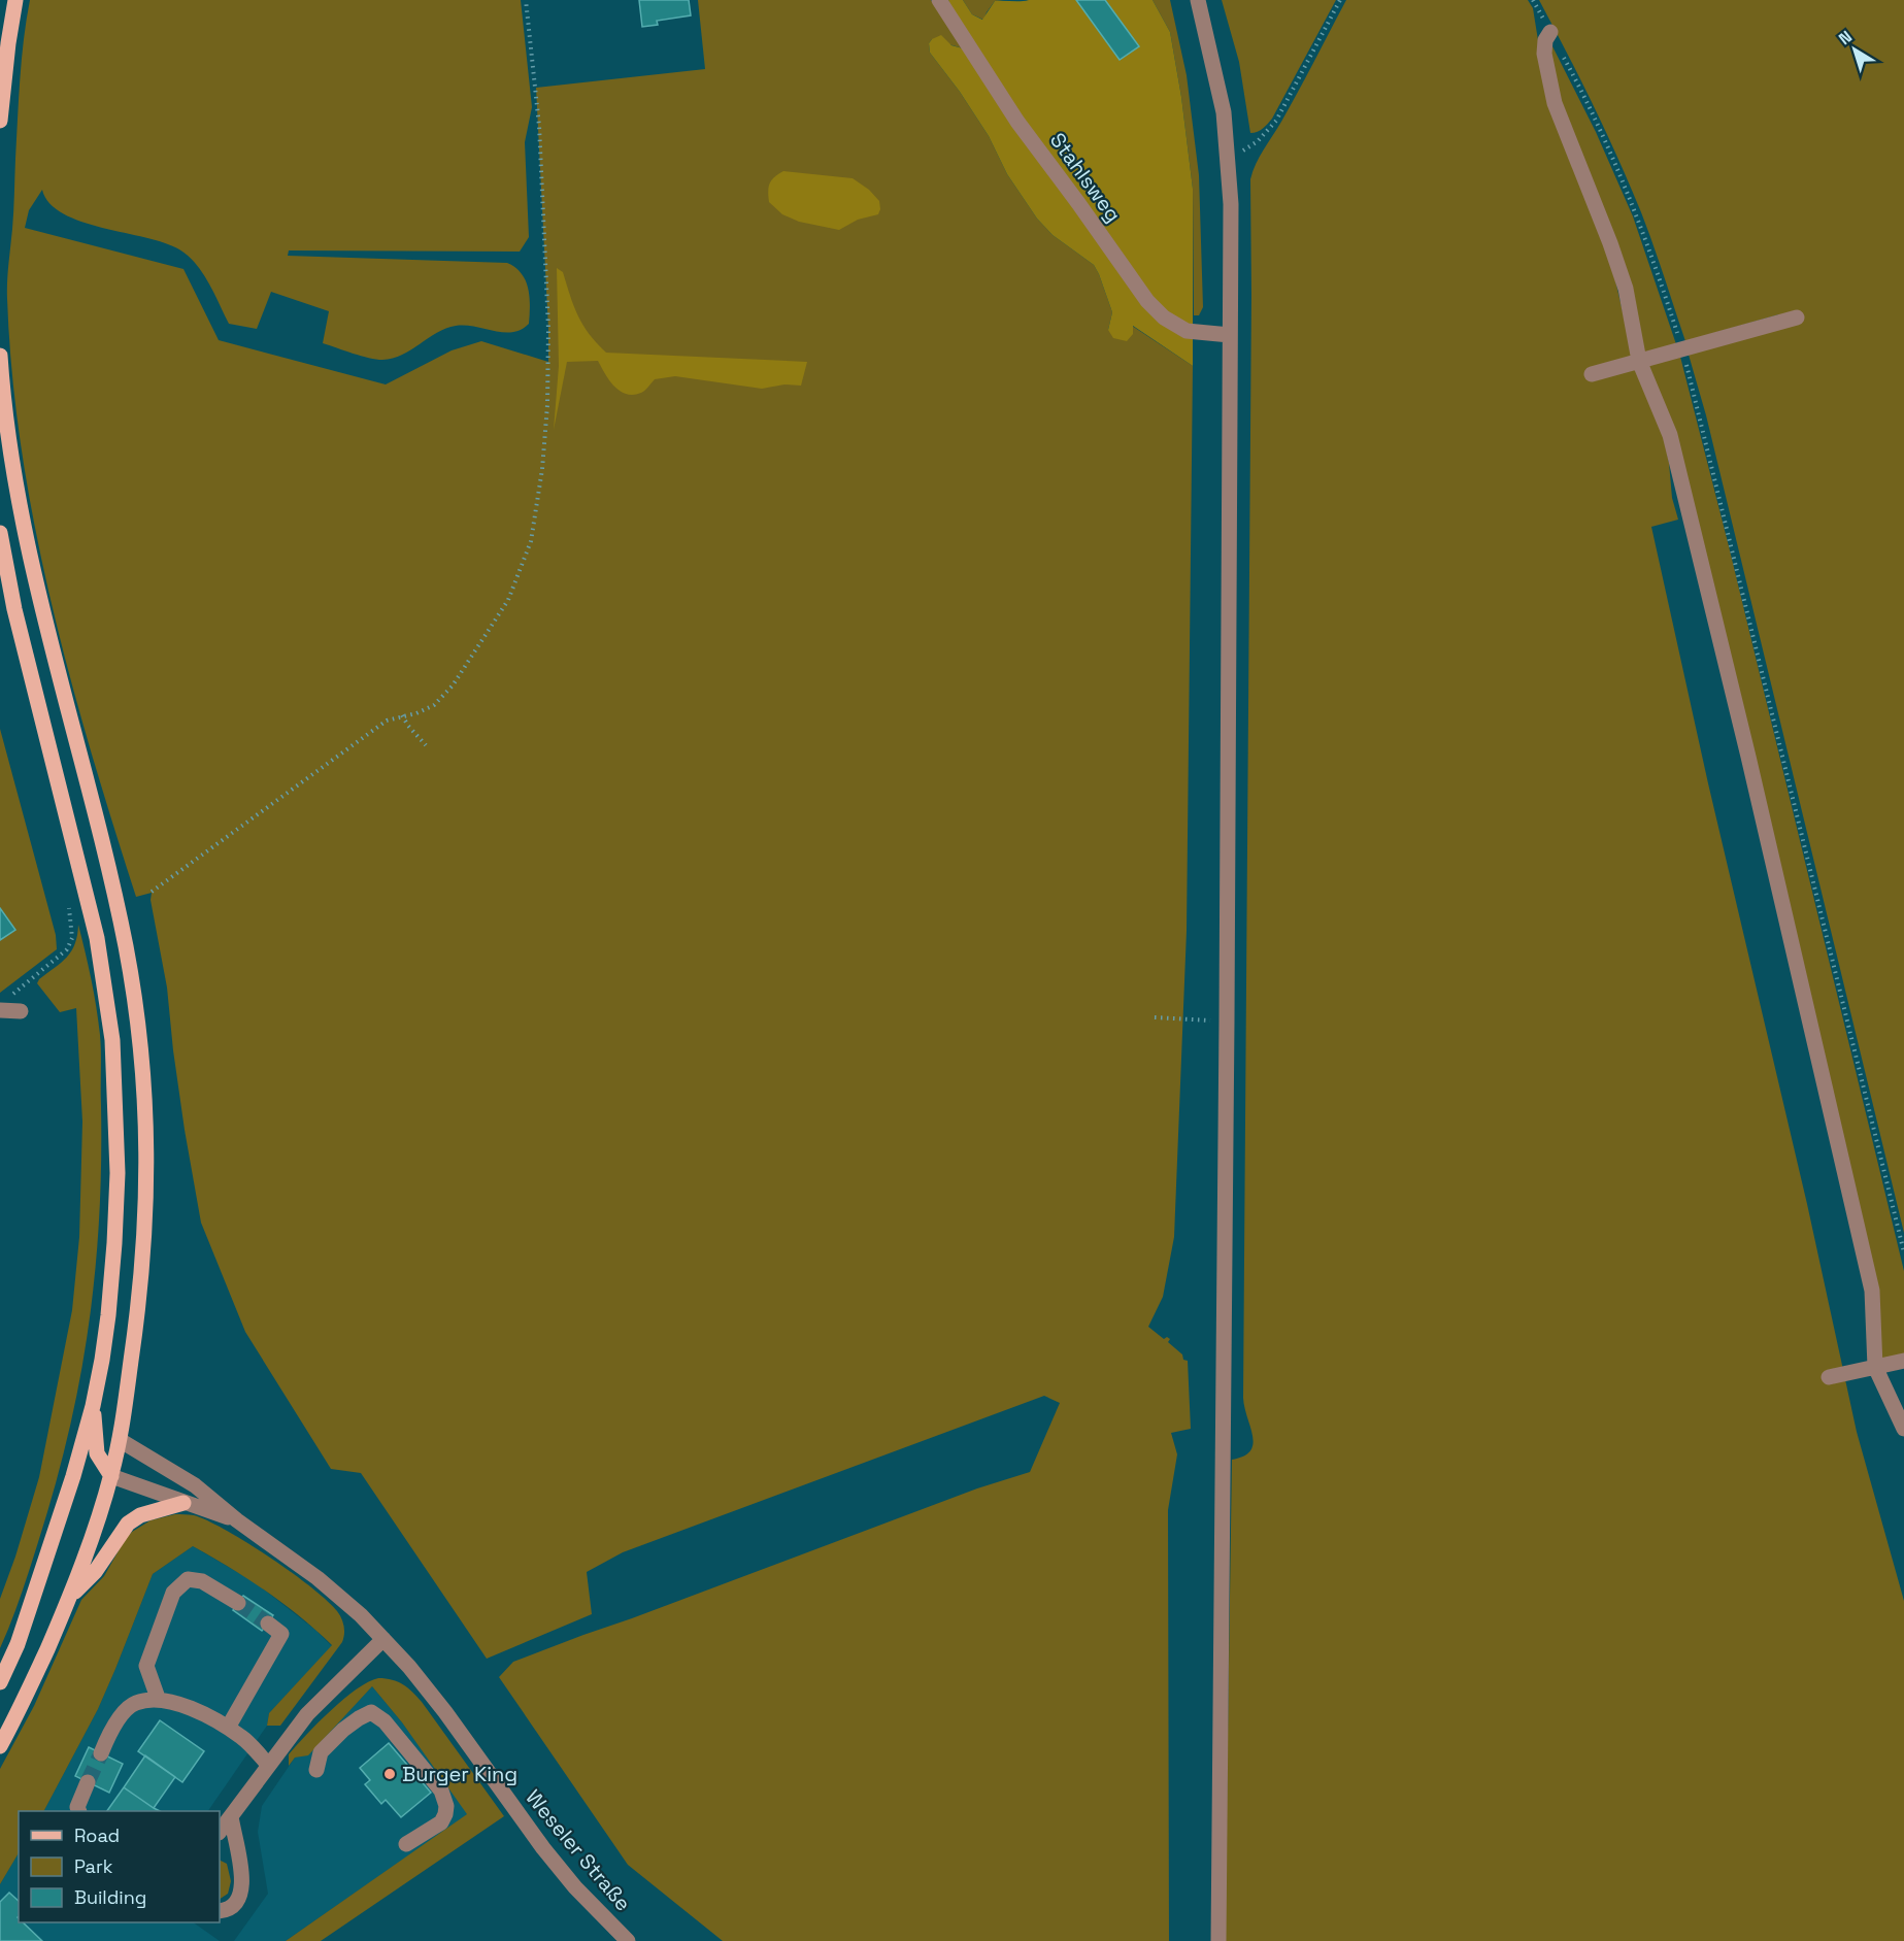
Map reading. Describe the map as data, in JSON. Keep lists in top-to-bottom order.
{
  "streets": {
    "street": ["Stahlsweg", "Weseler Straße"]
  },
  "places": ["Burger King"],
  "legend": ["Road", "Park", "Building"],
  "north": "top left"
}
